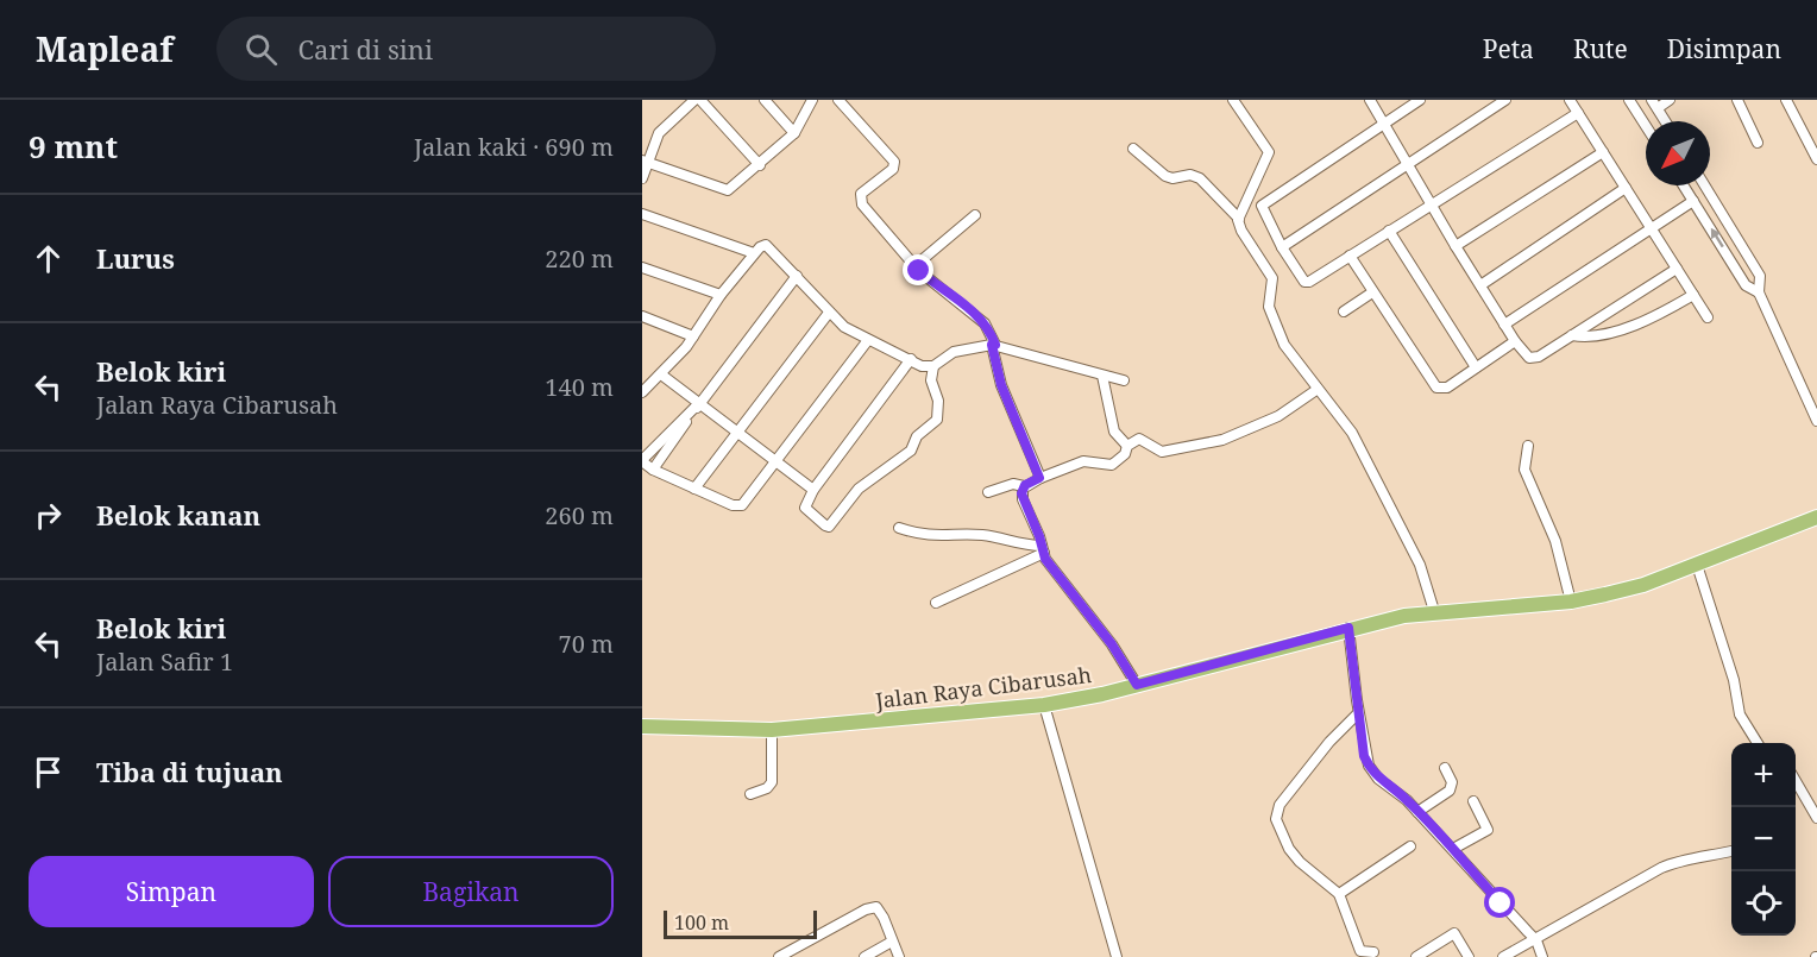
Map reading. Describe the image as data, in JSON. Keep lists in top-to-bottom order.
{
  "streets": {
    "main road": ["Jalan Raya Cibarusah"]
  },
  "scale_bar": "100 m",
  "north": "bottom left",
  "page": {
    "header": "Mapleaf",
    "search": "Cari di sini",
    "nav": ["Peta", "Rute", "Disimpan"],
    "heading": ["9 mnt", "Jalan kaki · 690 m"],
    "list": [
      ["Lurus", "220 m"],
      ["Belok kiri", "Jalan Raya Cibarusah", "140 m"],
      ["Belok kanan", "260 m"],
      ["Belok kiri", "Jalan Safir 1", "70 m"],
      "Tiba di tujuan"
    ],
    "map_buttons": ["+", "−"],
    "buttons": ["Simpan", "Bagikan"],
    "scale": "100 m"
  }
}
